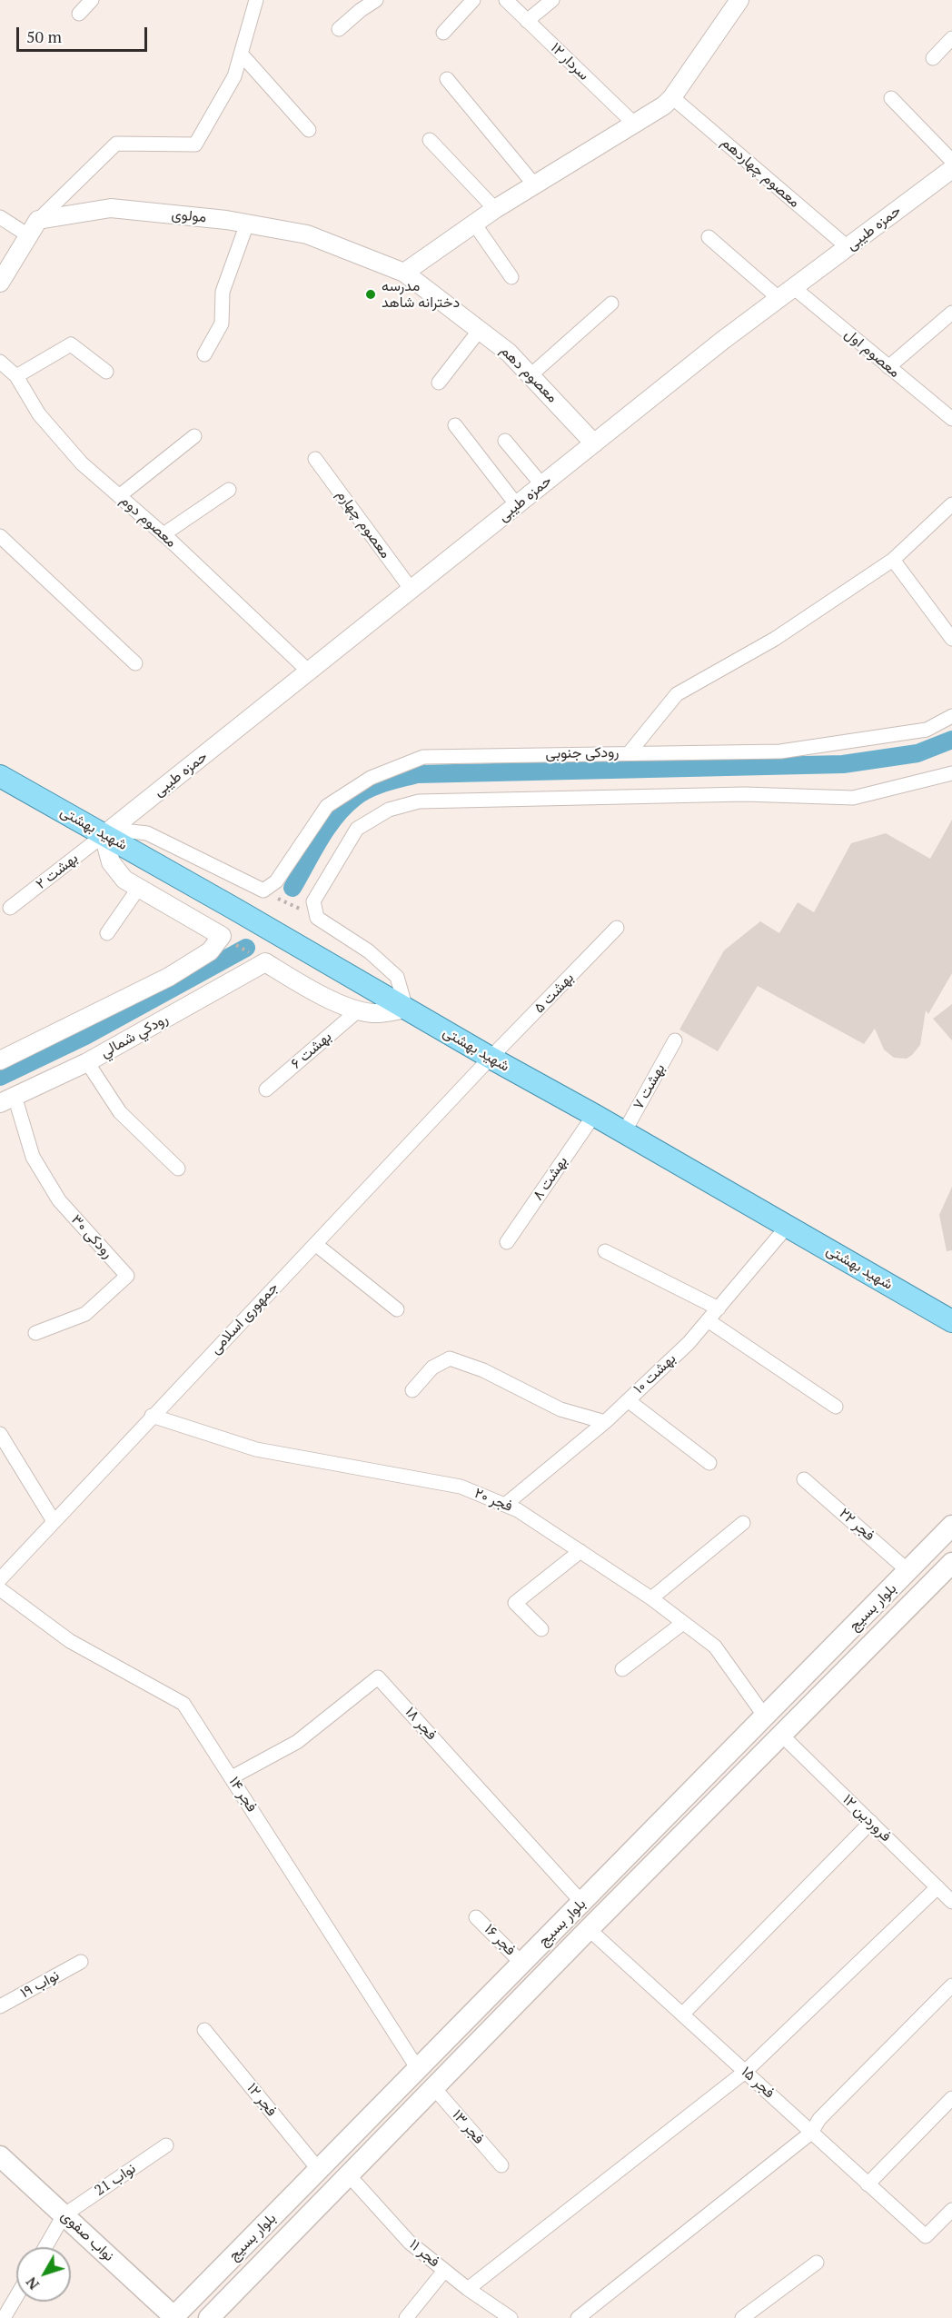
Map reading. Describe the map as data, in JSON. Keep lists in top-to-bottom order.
{
  "streets": {
    "main road": ["شهید بهشتی", "بلوار بسیج", "نواب صفوی"],
    "street": [
      "سردار ۱۲",
      "معصوم چهاردهم",
      "مولوی",
      "حمزه طیبی",
      "معصوم اول",
      "معصوم دهم",
      "معصوم دوم",
      "معصوم چهارم",
      "رودکی جنوبی",
      "بهشت ۲",
      "بهشت ۵",
      "رودکي شمالي",
      "بهشت ۶",
      "بهشت ۷",
      "بهشت ۸",
      "رودکی ۳۰",
      "جمهوری اسلامی",
      "بهشت ۱۰",
      "فجر ۲۰",
      "فجر ۲۲",
      "فجر ۱۸",
      "فجر ۱۴",
      "۱۲ فروردین",
      "فجر ۱۶",
      "نواب ۱۹",
      "فجر ۱۵",
      "فجر ۱۲",
      "فجر ۱۳",
      "نواب 21",
      "فجر ۱۱"
    ]
  },
  "crossings": [
    ["معصوم چهاردهم", "حمزه طیبی"],
    ["مولوی", "معصوم دهم"],
    ["حمزه طیبی", "معصوم اول"],
    ["حمزه طیبی", "معصوم دهم"],
    ["حمزه طیبی", "معصوم دوم"],
    ["حمزه طیبی", "معصوم چهارم"],
    ["حمزه طیبی", "شهید بهشتی"],
    ["حمزه طیبی", "بهشت ۲"],
    ["شهید بهشتی", "بهشت ۲"],
    ["شهید بهشتی", "بهشت ۵"],
    ["شهید بهشتی", "بهشت ۷"],
    ["شهید بهشتی", "بهشت ۸"],
    ["شهید بهشتی", "جمهوری اسلامی"],
    ["شهید بهشتی", "بهشت ۱۰"],
    ["بهشت ۵", "جمهوری اسلامی"],
    ["رودکي شمالي", "رودکی ۳۰"],
    ["جمهوری اسلامی", "فجر ۲۰"],
    ["بهشت ۱۰", "فجر ۲۰"],
    ["فجر ۲۰", "بلوار بسیج"],
    ["فجر ۲۲", "بلوار بسیج"],
    ["بلوار بسیج", "فجر ۱۸"],
    ["بلوار بسیج", "فجر ۱۴"],
    ["بلوار بسیج", "۱۲ فروردین"],
    ["بلوار بسیج", "فجر ۱۶"],
    ["بلوار بسیج", "فجر ۱۵"],
    ["بلوار بسیج", "فجر ۱۲"],
    ["بلوار بسیج", "فجر ۱۳"],
    ["بلوار بسیج", "نواب صفوی"],
    ["بلوار بسیج", "فجر ۱۱"],
    ["فجر ۱۸", "فجر ۱۴"],
    ["نواب 21", "نواب صفوی"]
  ],
  "places": ["مدرسه دخترانه شاهد"],
  "scale_bar": "50 m",
  "north": "bottom left"
}
